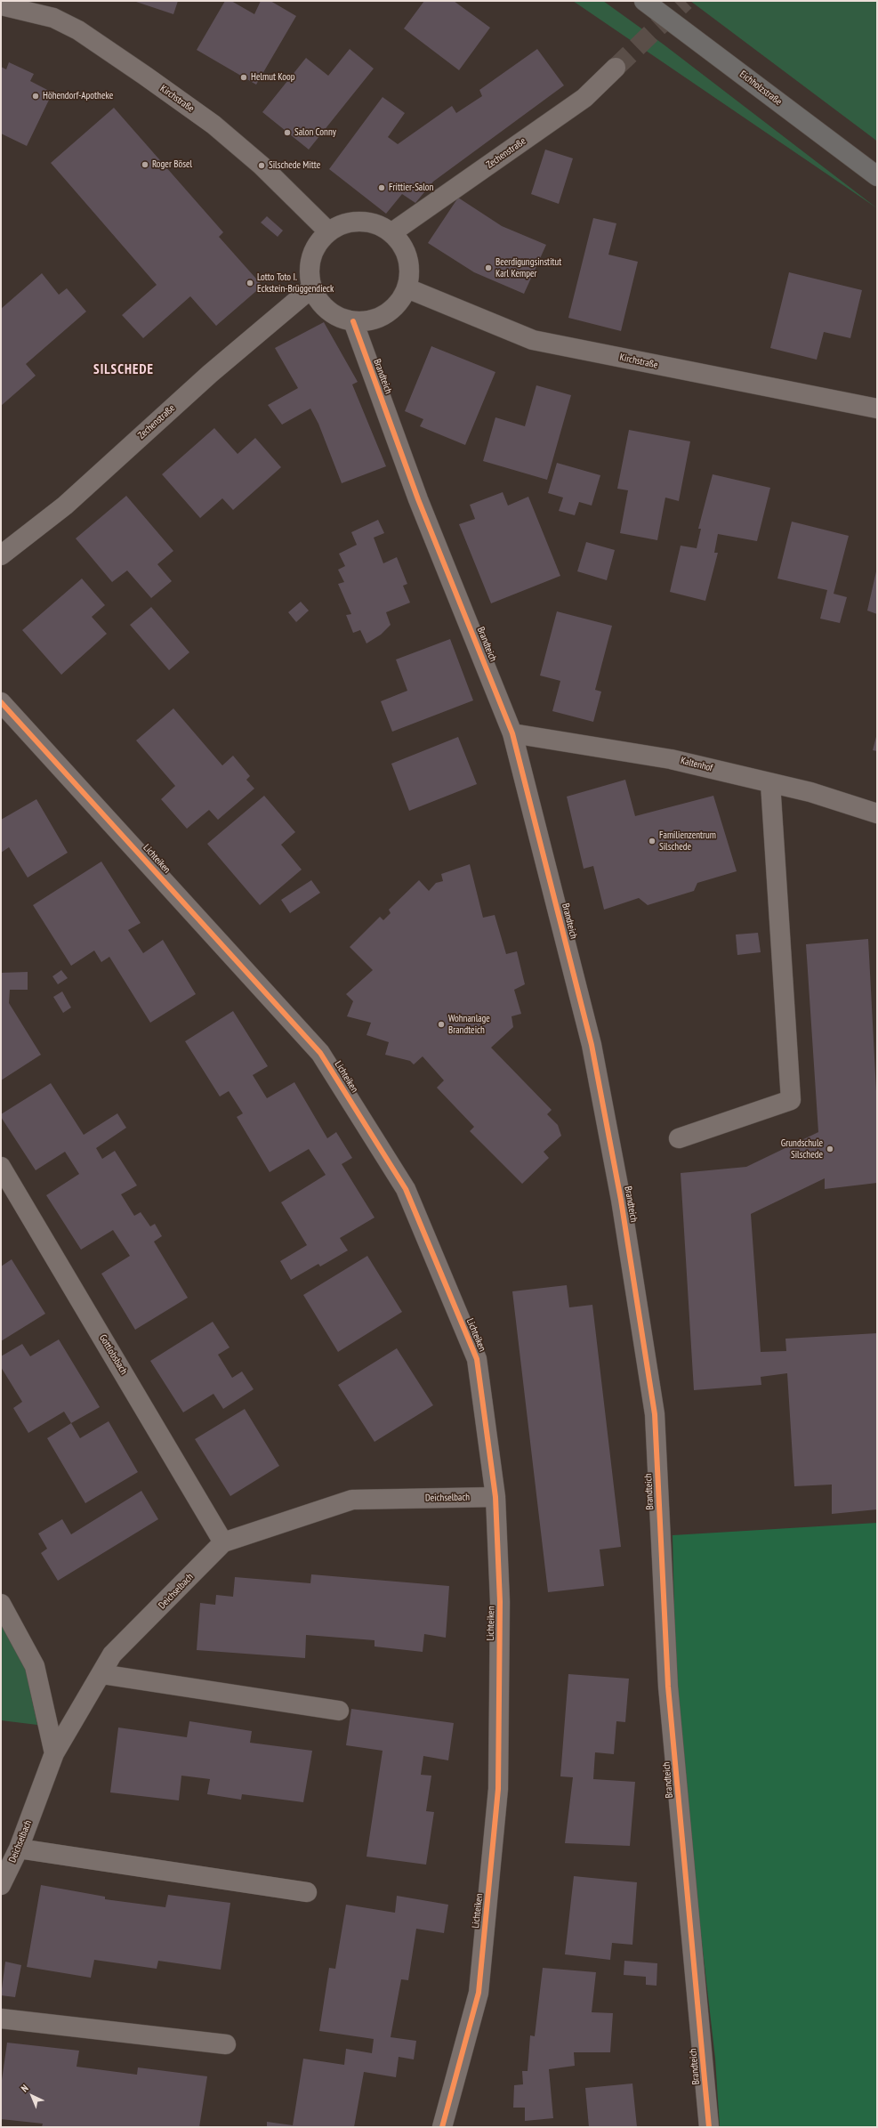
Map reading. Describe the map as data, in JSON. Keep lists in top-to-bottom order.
{
  "streets": {
    "main road": ["Eichholzstraße"],
    "street": [
      "Kirchstraße",
      "Zechenstraße",
      "Brandteich",
      "Kaltenhof",
      "Lichteiken",
      "Gottlobsbach",
      "Deichselbach"
    ]
  },
  "crossings": [
    ["Kirchstraße", "Zechenstraße"],
    ["Kirchstraße", "Brandteich"],
    ["Zechenstraße", "Brandteich"],
    ["Brandteich", "Kaltenhof"],
    ["Lichteiken", "Deichselbach"],
    ["Gottlobsbach", "Deichselbach"]
  ],
  "districts": ["SILSCHEDE"],
  "places": [
    "Helmut Koop",
    "Höhendorf-Apotheke",
    "Salon Conny",
    "Roger Bösel",
    "Silschede Mitte",
    "Frittier-Salon",
    "Beerdigungsinstitut Karl Kemper",
    "Lotto Toto I. Eckstein-Brüggendieck",
    "Familienzentrum Silschede",
    "Wohnanlage Brandteich",
    "Grundschule Silschede"
  ],
  "north": "top left"
}
